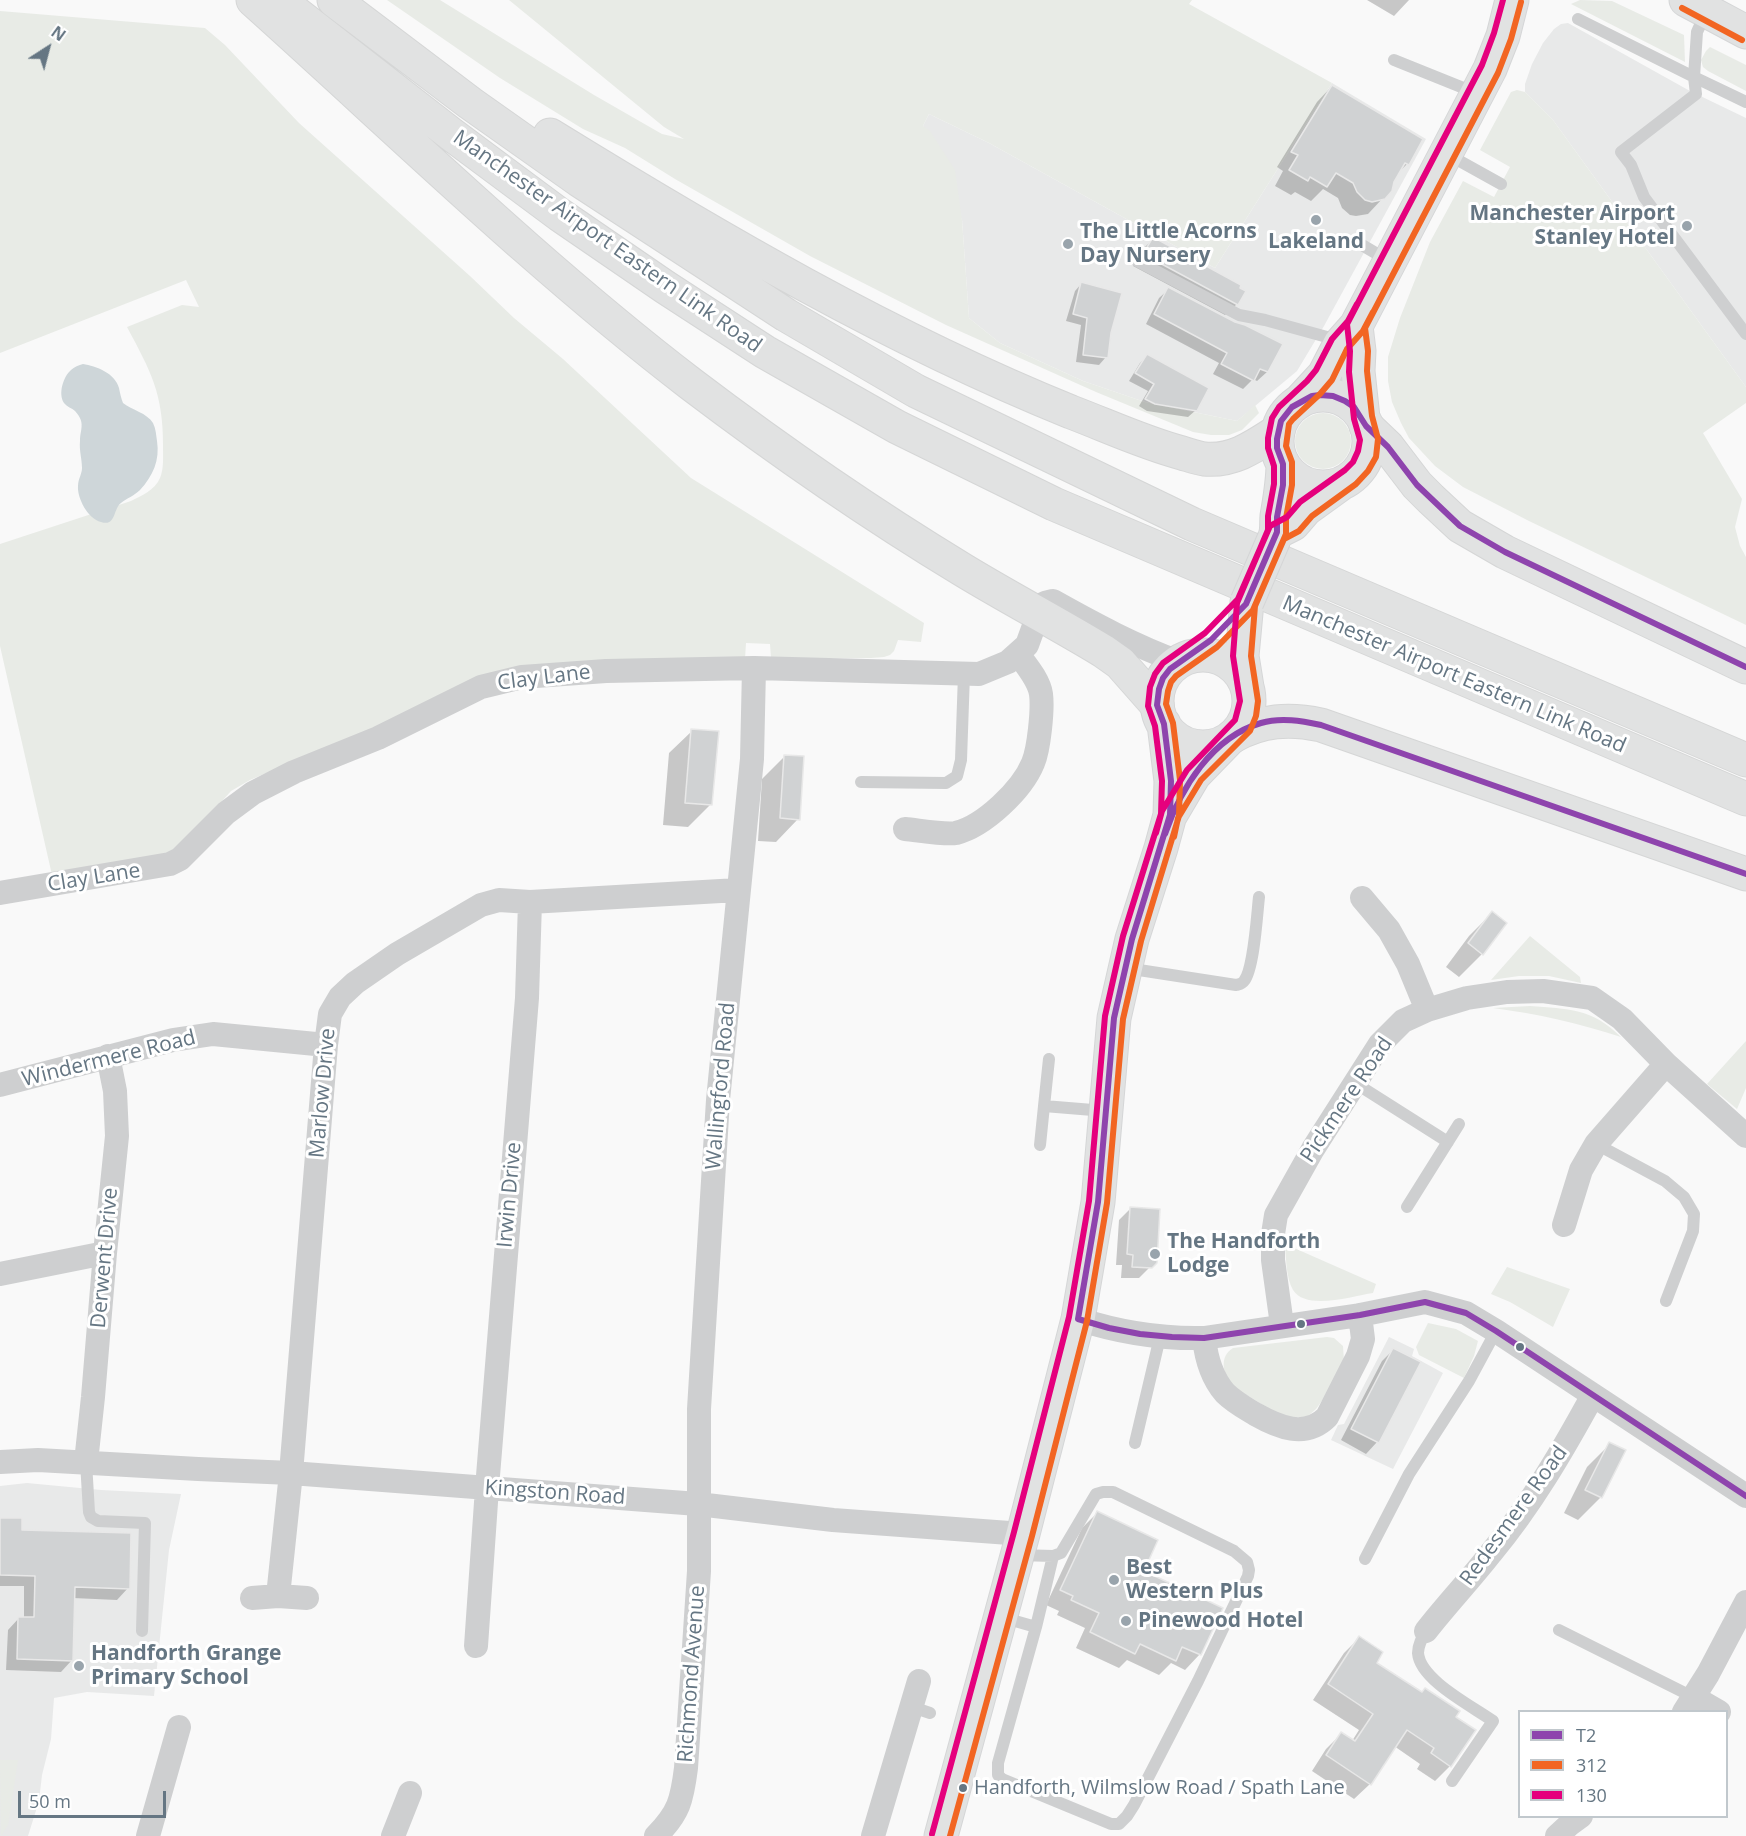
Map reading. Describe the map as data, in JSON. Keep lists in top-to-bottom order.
{
  "streets": {
    "main road": ["Manchester Airport Eastern Link Road"],
    "street": [
      "Clay Lane",
      "Windermere Road",
      "Wallingford Road",
      "Marlow Drive",
      "Pickmere Road",
      "Irwin Drive",
      "Derwent Drive",
      "Kingston Road",
      "Redesmere Road",
      "Richmond Avenue"
    ]
  },
  "crossings": [
    ["Clay Lane", "Wallingford Road"],
    ["Windermere Road", "Marlow Drive"],
    ["Windermere Road", "Derwent Drive"],
    ["Wallingford Road", "Marlow Drive"],
    ["Wallingford Road", "Kingston Road"],
    ["Wallingford Road", "Richmond Avenue"],
    ["Marlow Drive", "Irwin Drive"],
    ["Marlow Drive", "Kingston Road"],
    ["Irwin Drive", "Kingston Road"],
    ["Derwent Drive", "Kingston Road"],
    ["Kingston Road", "Richmond Avenue"]
  ],
  "places": [
    "Lakeland",
    "Manchester Airport Stanley Hotel",
    "The Little Acorns Day Nursery",
    "The Handforth Lodge",
    "Best Western Plus",
    "Pinewood Hotel",
    "Handforth Grange Primary School",
    "Handforth, Wilmslow Road / Spath Lane"
  ],
  "lines": ["transit line 130", "transit line 312", "transit line T2"],
  "legend": ["T2", "312", "130"],
  "scale_bar": "50 m",
  "north": "top right"
}
